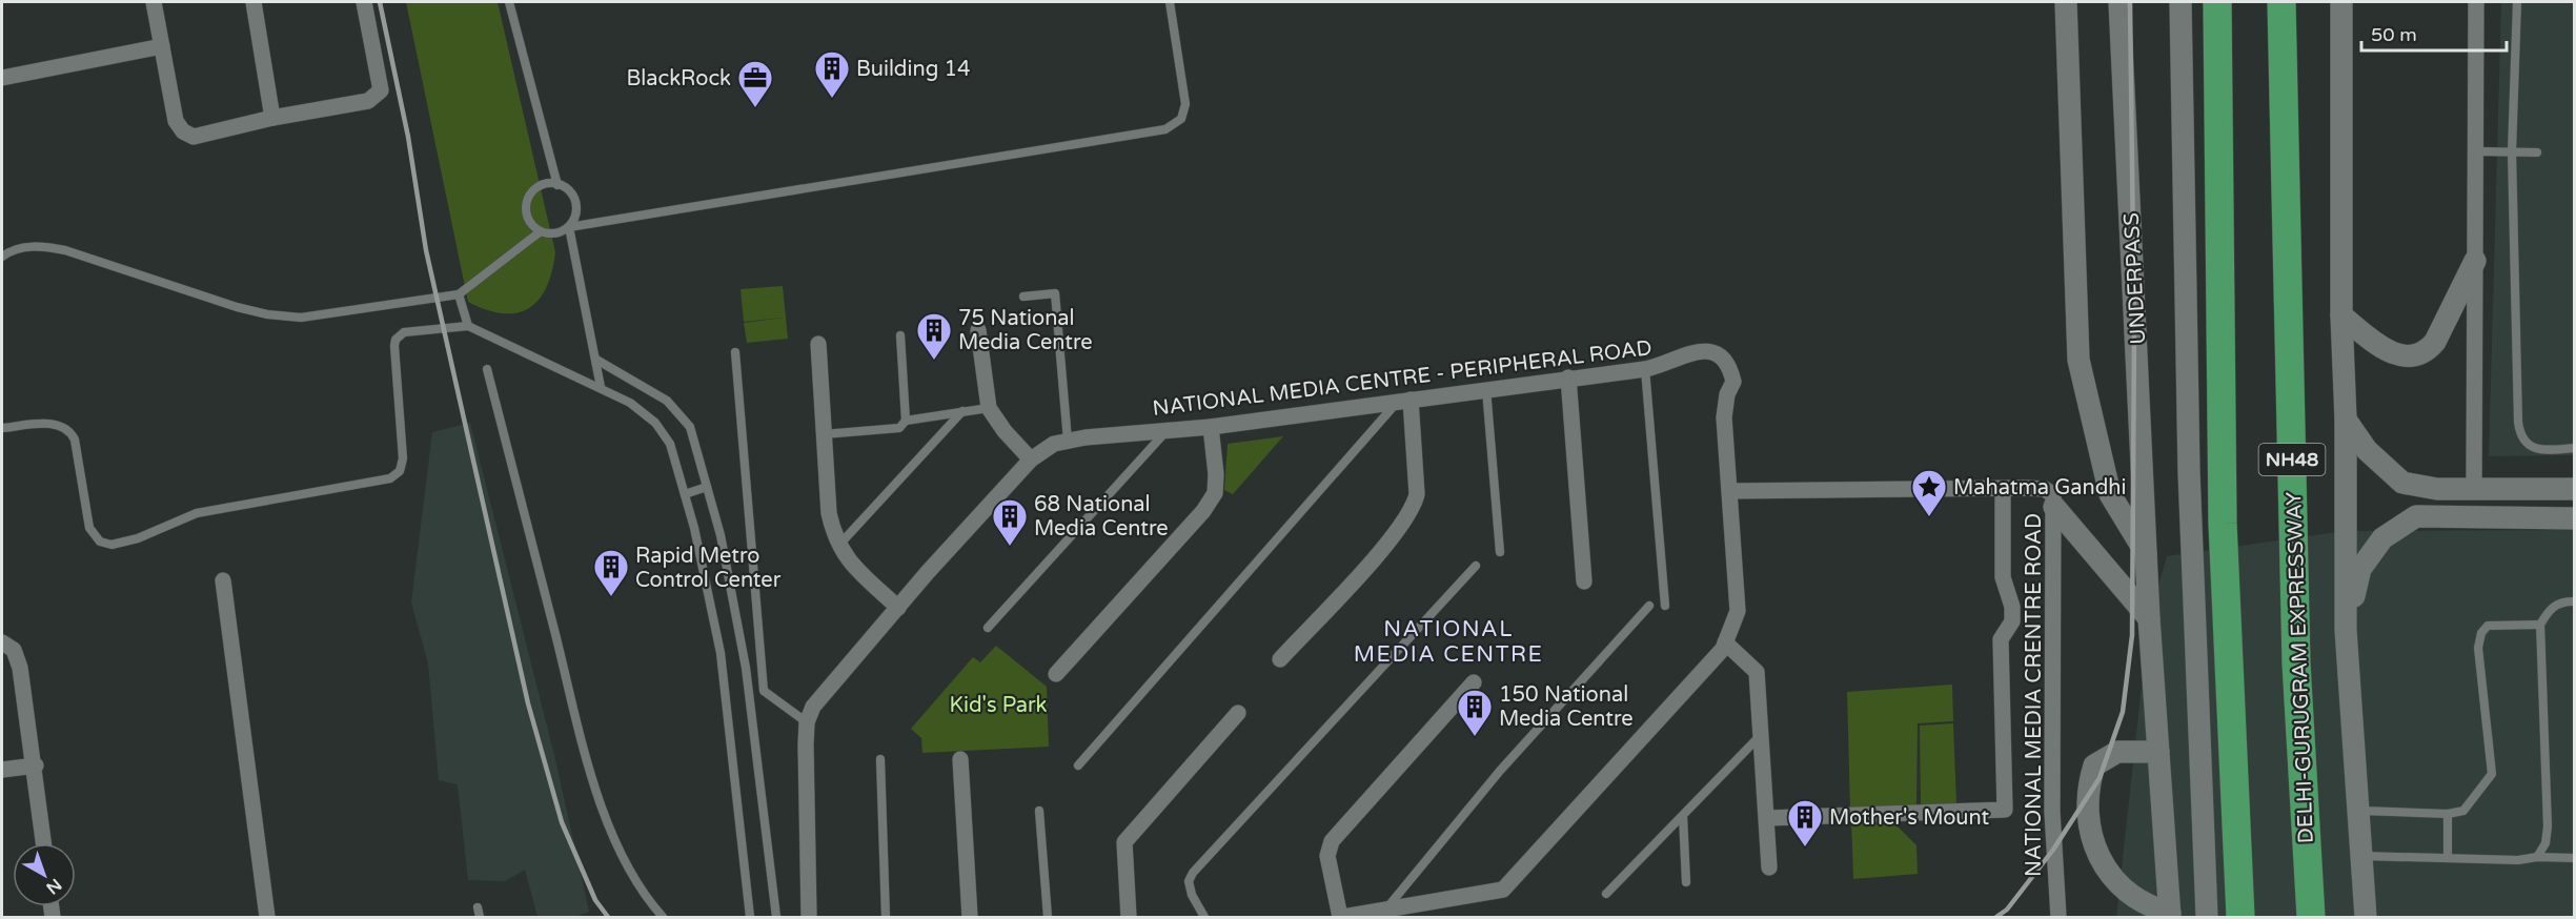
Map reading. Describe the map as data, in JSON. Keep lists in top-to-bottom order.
{
  "streets": {
    "highway": ["NH48", "DELHI-GURUGRAM EXPRESSWAY"],
    "main road": ["UNDERPASS"],
    "street": ["NATIONAL MEDIA CENTRE - PERIPHERAL ROAD", "NATIONAL MEDIA CRENTRE ROAD"]
  },
  "crossings": [
    ["NATIONAL MEDIA CENTRE - PERIPHERAL ROAD", "NATIONAL MEDIA CRENTRE ROAD"]
  ],
  "districts": ["NATIONAL MEDIA CENTRE"],
  "parks": ["Kid's Park"],
  "places": {
    "building": [
      "Building 14",
      "75 National Media Centre",
      "68 National Media Centre",
      "Rapid Metro Control Center",
      "150 National Media Centre",
      "Mother's Mount"
    ],
    "office": ["BlackRock"],
    "place": ["Mahatma Gandhi"]
  },
  "scale_bar": "50 m",
  "north": "bottom right"
}
